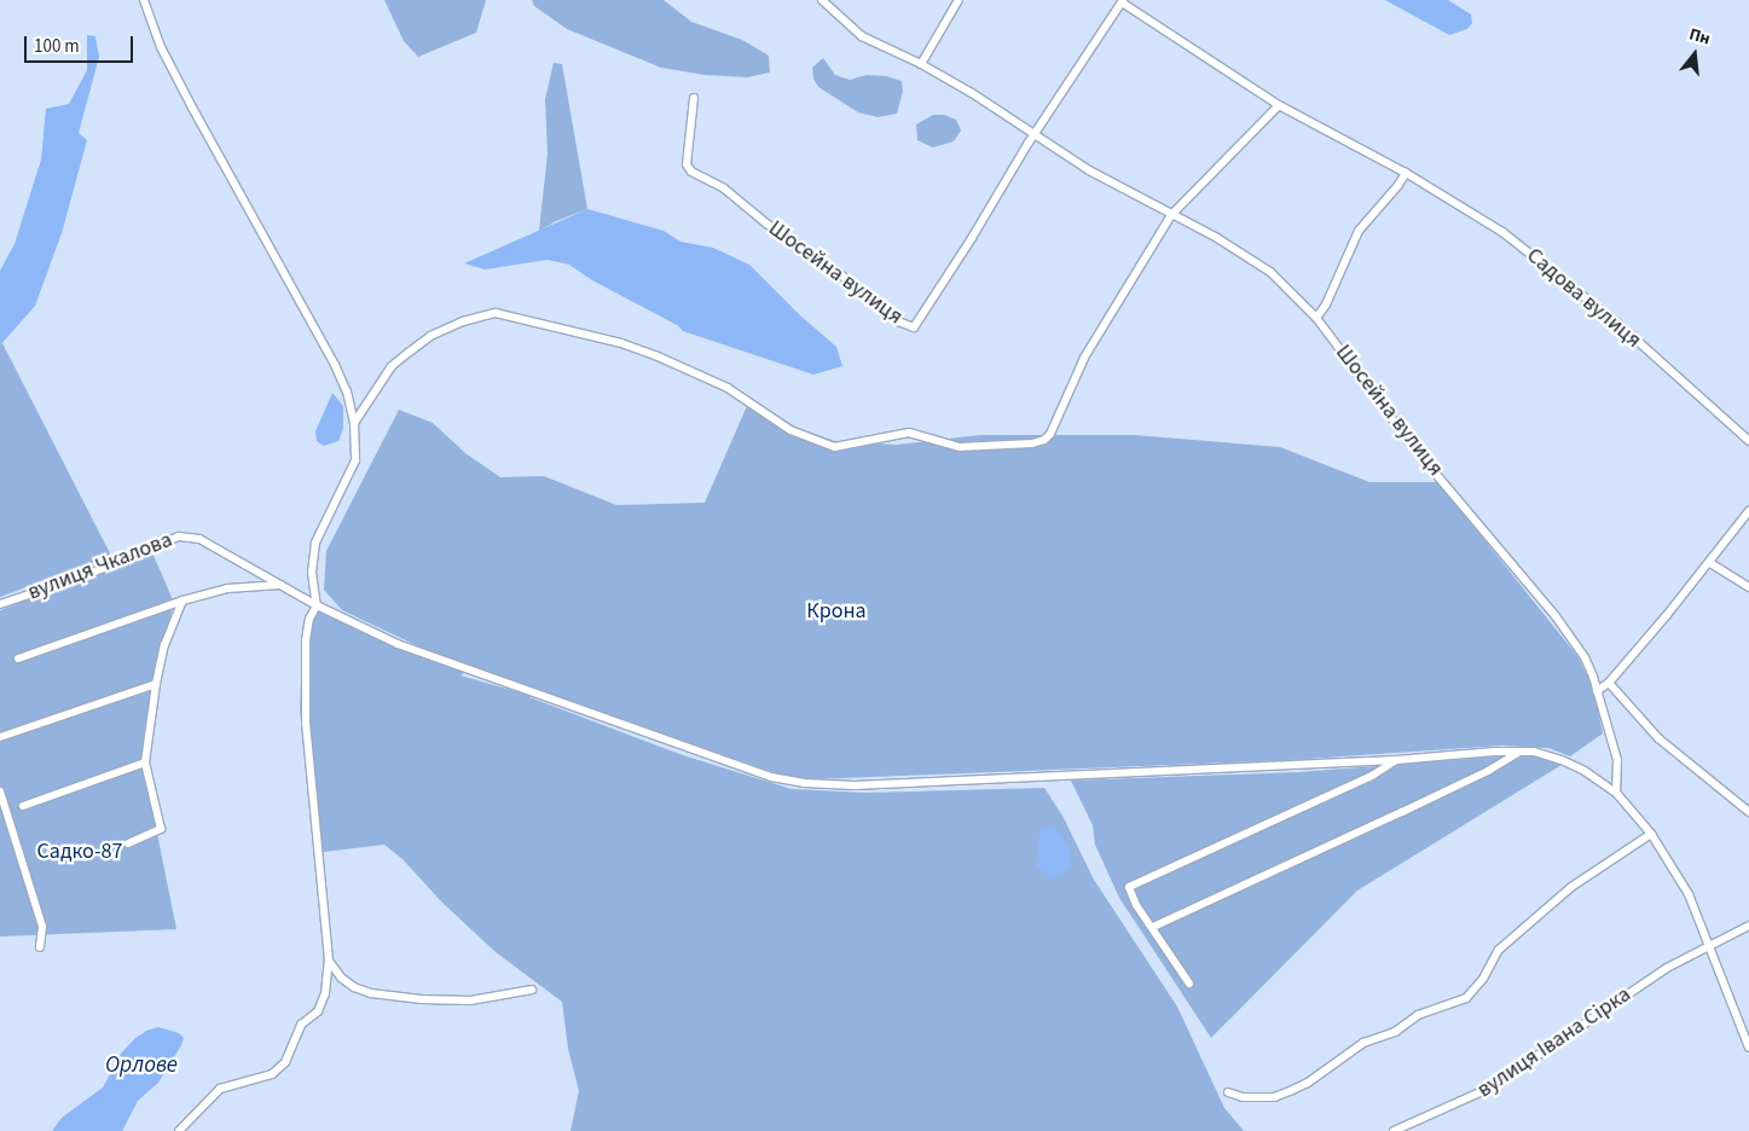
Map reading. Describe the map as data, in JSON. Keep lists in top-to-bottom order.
{
  "streets": {
    "street": [
      "Шосейна вулиця",
      "Садова вулиця",
      "вулиця Чкалова",
      "вулиця Івана Сірка"
    ]
  },
  "crossings": [
    ["Шосейна вулиця", "Садова вулиця"],
    ["Шосейна вулиця", "вулиця Чкалова"],
    ["вулиця Чкалова", "вулиця Івана Сірка"]
  ],
  "water": ["Орлове"],
  "parks": ["Крона", "Садко-87"],
  "scale_bar": "100 m",
  "north": "top"
}
